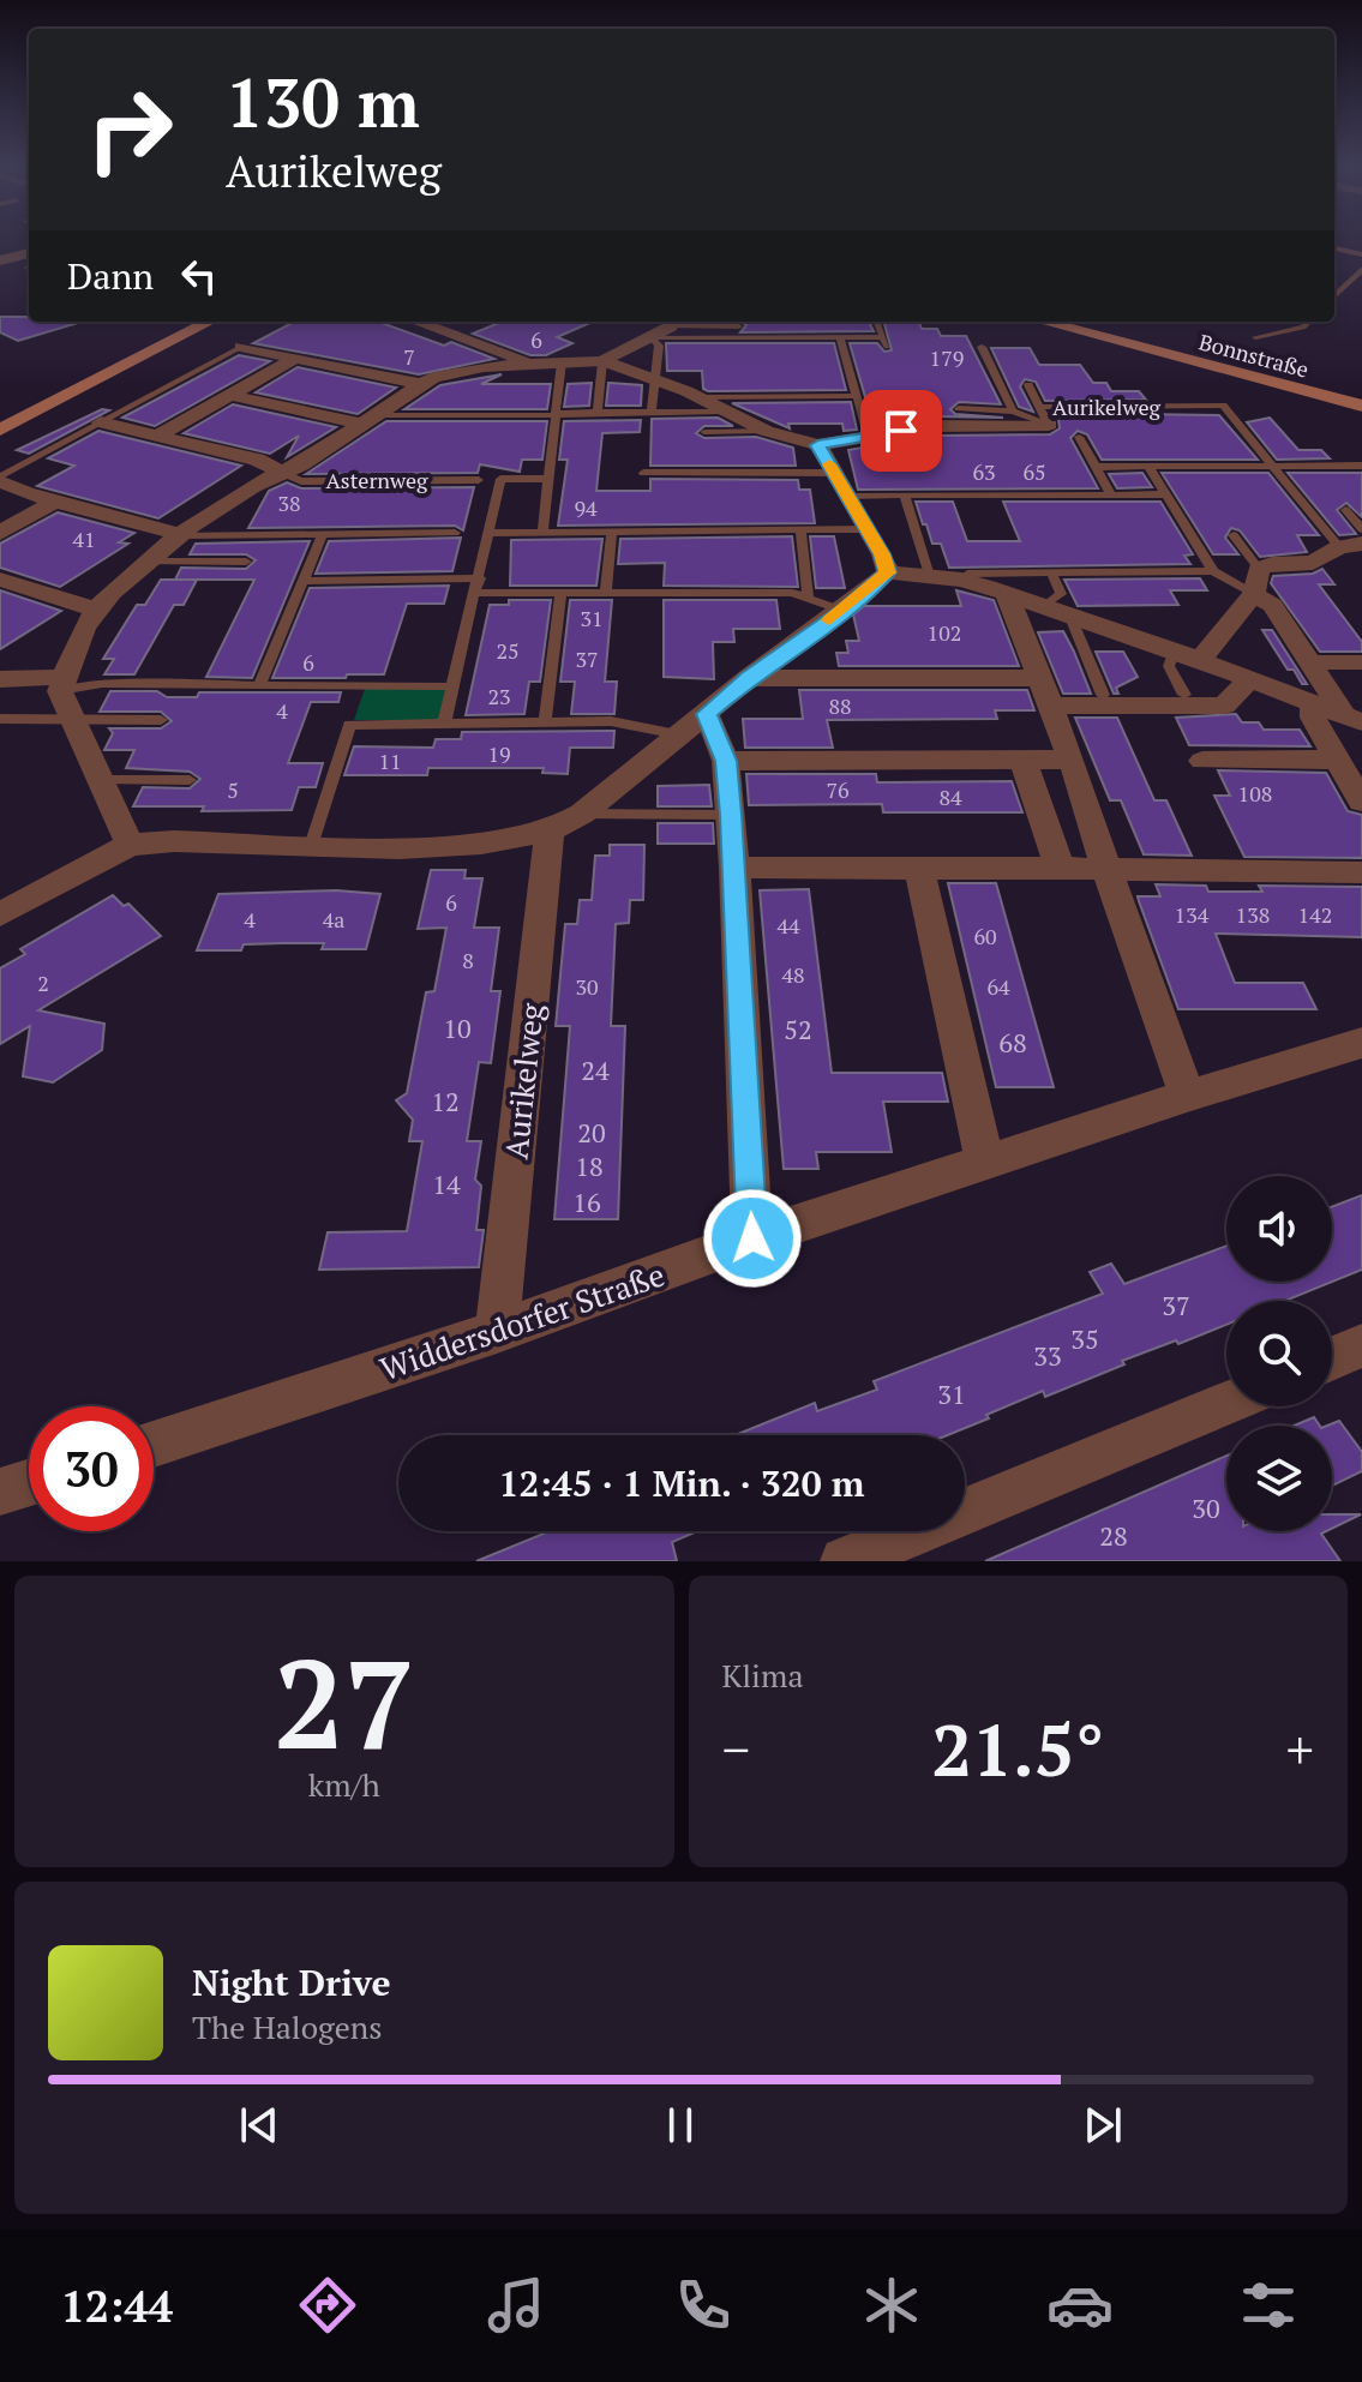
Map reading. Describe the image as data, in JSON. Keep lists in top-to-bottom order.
{
  "streets": {
    "main road": ["Bonnstraße"],
    "street": ["Aurikelweg", "Asternweg", "Widdersdorfer Straße"]
  },
  "crossings": [
    ["Aurikelweg", "Asternweg"],
    ["Aurikelweg", "Widdersdorfer Straße"]
  ],
  "house_numbers": [
    "6",
    "7",
    "179",
    "63",
    "65",
    "38",
    "94",
    "41",
    "31",
    "102",
    "25",
    "37",
    "6",
    "23",
    "88",
    "4",
    "19",
    "11",
    "5",
    "76",
    "108",
    "84",
    "6",
    "134",
    "138",
    "142",
    "4",
    "4a",
    "44",
    "60",
    "8",
    "48",
    "2",
    "30",
    "64",
    "10",
    "52",
    "68",
    "24",
    "12",
    "20",
    "18",
    "14",
    "16",
    "37",
    "35",
    "33",
    "31",
    "30",
    "28"
  ],
  "page": {
    "turn": ["130 m", "Aurikelweg"],
    "then": "Dann",
    "limit": "30",
    "trip": "12:45 · 1 Min. · 320 m",
    "tile": [
      ["27", "km/h"],
      "Klima"
    ],
    "heat": ["−", "21.5°", "+"],
    "song": ["Night Drive", "The Halogens"],
    "tabs": "12:44"
  }
}
